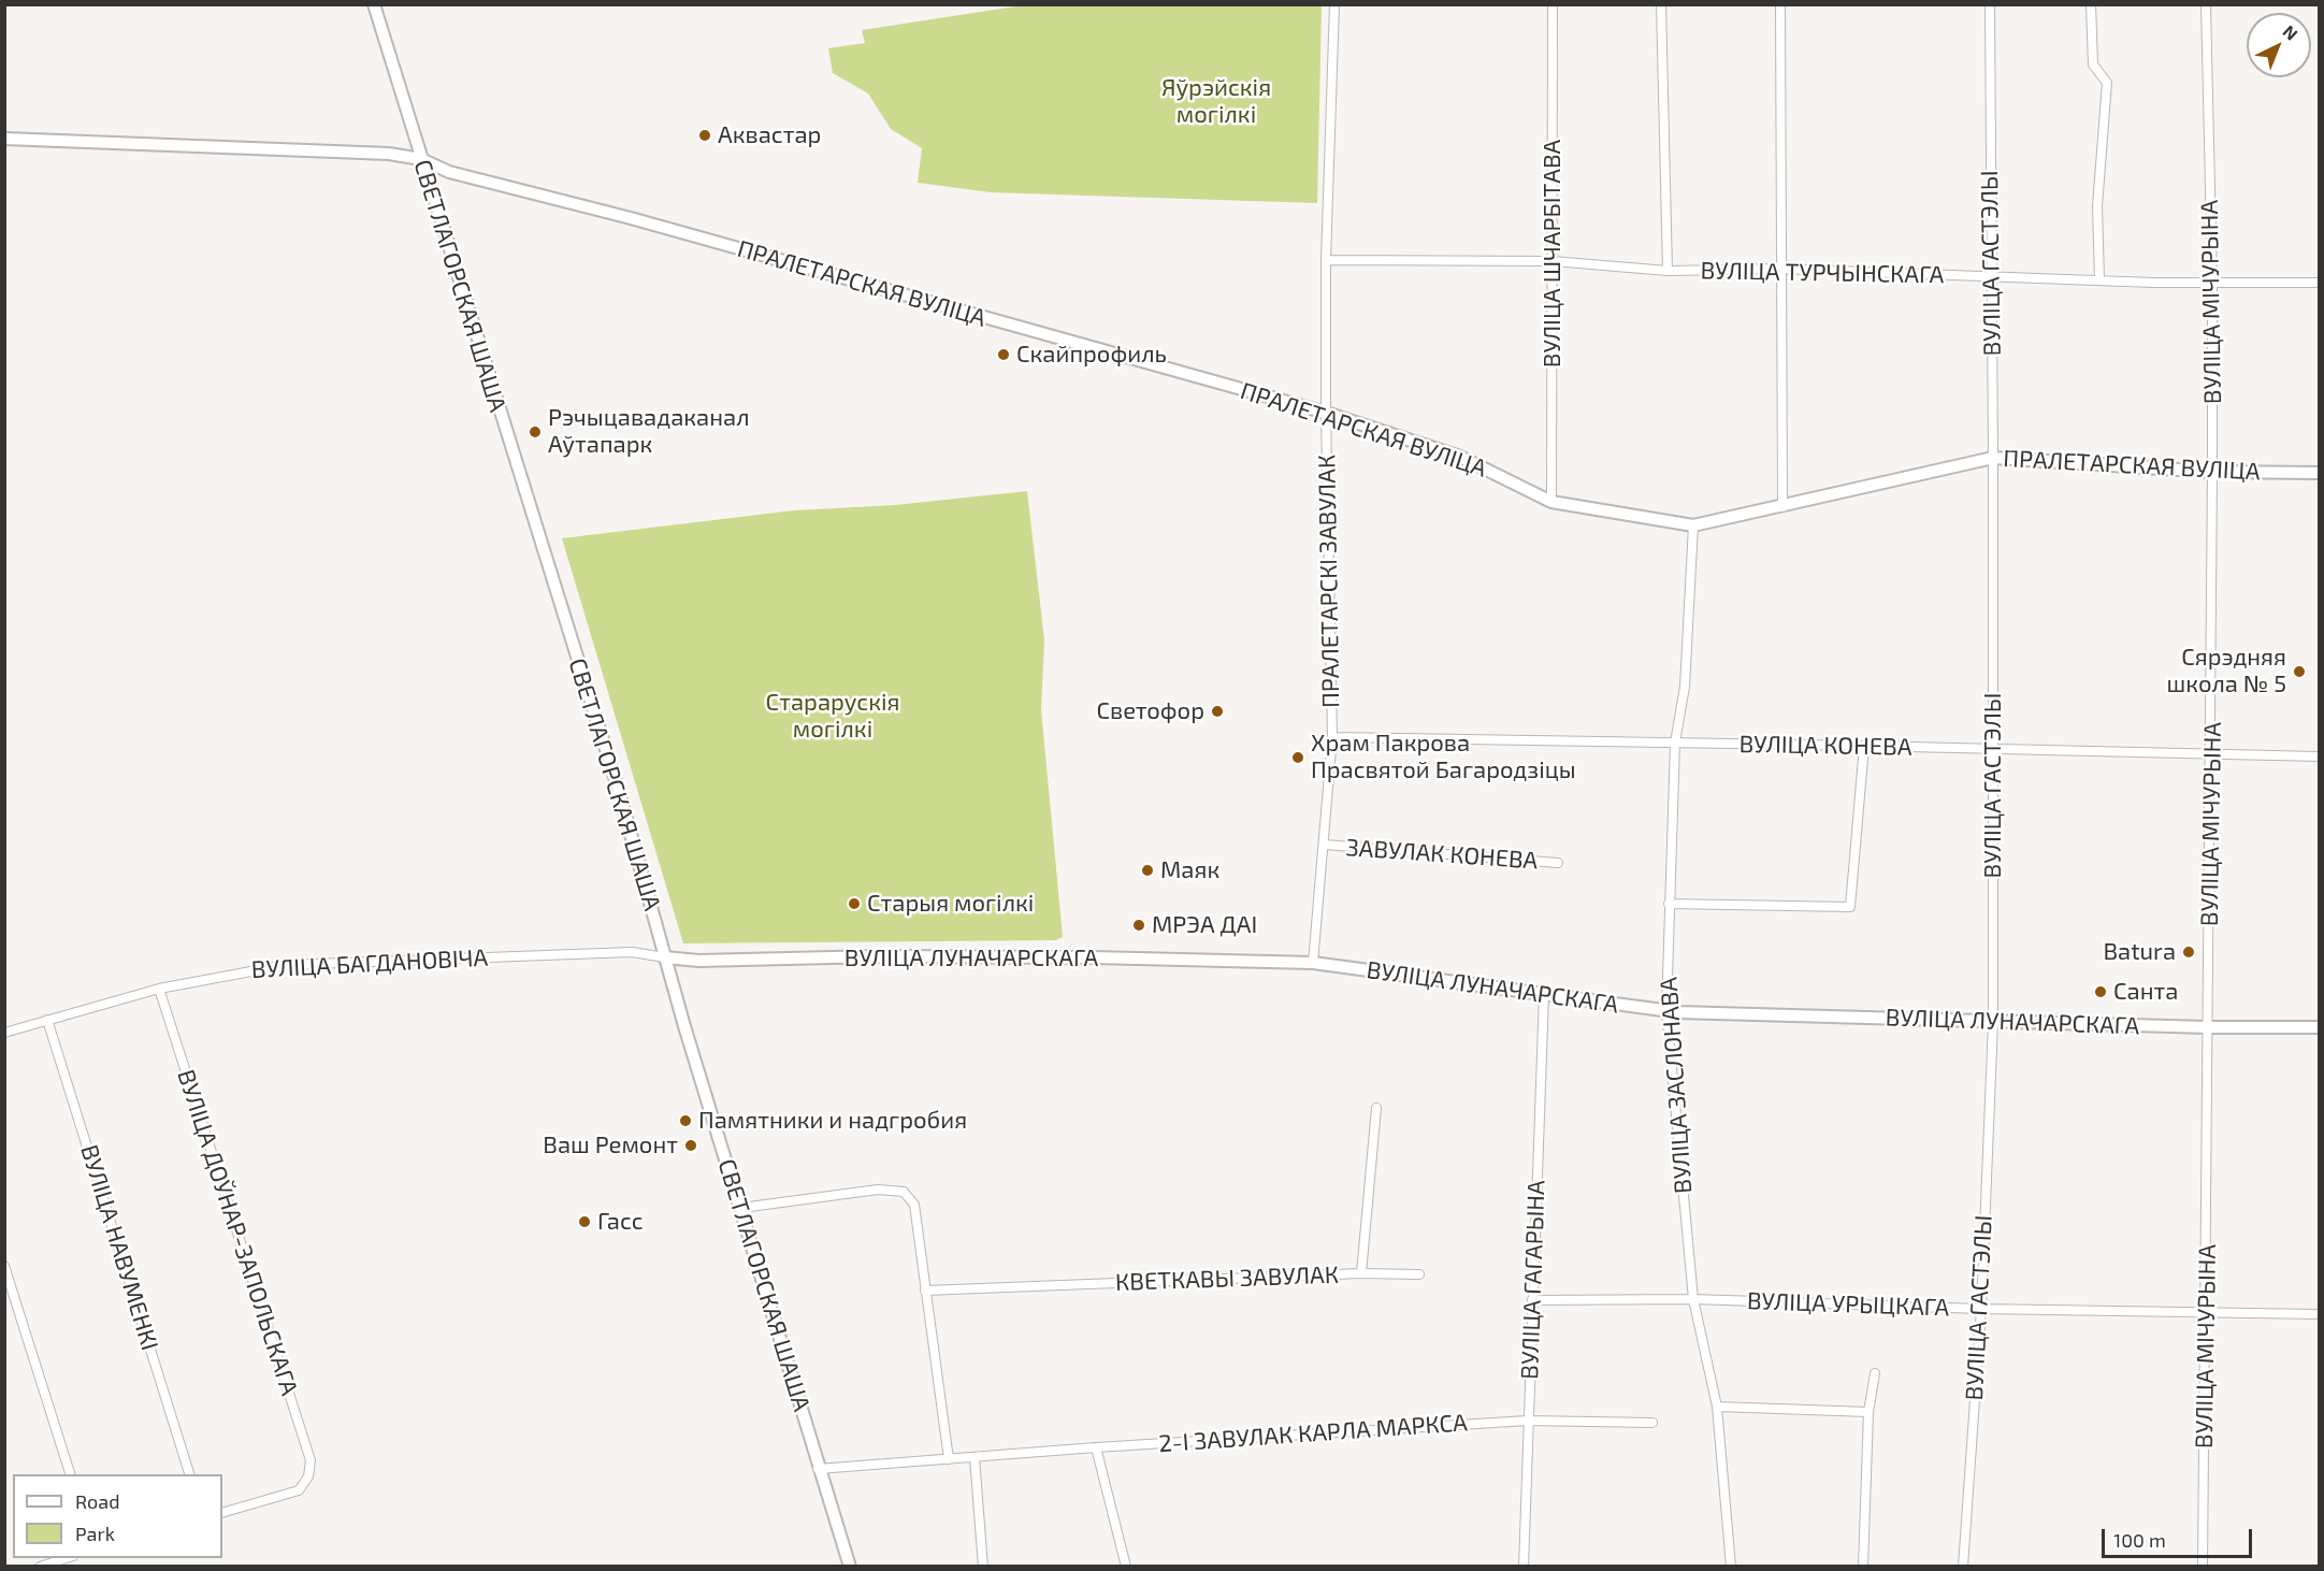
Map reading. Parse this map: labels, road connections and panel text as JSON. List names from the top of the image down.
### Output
{
  "streets": {
    "street": [
      "ВУЛІЦА ШЧАРБІТАВА",
      "ВУЛІЦА ГАСТЭЛЫ",
      "ВУЛІЦА ТУРЧЫНСКАГА",
      "ПРАЛЕТАРСКАЯ ВУЛІЦА",
      "СВЕТЛАГОРСКАЯ ШАША",
      "ВУЛІЦА МІЧУРЫНА",
      "ПРАЛЕТАРСКІ ЗАВУЛАК",
      "ВУЛІЦА КОНЕВА",
      "ЗАВУЛАК КОНЕВА",
      "ВУЛІЦА ЛУНАЧАРСКАГА",
      "ВУЛІЦА БАГДАНОВІЧА",
      "ВУЛІЦА ЗАСЛОНАВА",
      "ВУЛІЦА ДОЎНАР-ЗАПОЛЬСКАГА",
      "ВУЛІЦА НАВУМЕНКІ",
      "КВЕТКАВЫ ЗАВУЛАК",
      "ВУЛІЦА ГАГАРЫНА",
      "ВУЛІЦА УРЫЦКАГА",
      "2-І ЗАВУЛАК КАРЛА МАРКСА"
    ]
  },
  "crossings": [
    ["ВУЛІЦА ШЧАРБІТАВА", "ВУЛІЦА ТУРЧЫНСКАГА"],
    ["ВУЛІЦА ШЧАРБІТАВА", "ПРАЛЕТАРСКАЯ ВУЛІЦА"],
    ["ВУЛІЦА ГАСТЭЛЫ", "ВУЛІЦА ТУРЧЫНСКАГА"],
    ["ВУЛІЦА ГАСТЭЛЫ", "ПРАЛЕТАРСКАЯ ВУЛІЦА"],
    ["ВУЛІЦА ГАСТЭЛЫ", "ВУЛІЦА КОНЕВА"],
    ["ВУЛІЦА ГАСТЭЛЫ", "ВУЛІЦА ЛУНАЧАРСКАГА"],
    ["ВУЛІЦА ГАСТЭЛЫ", "ВУЛІЦА УРЫЦКАГА"],
    ["ВУЛІЦА ТУРЧЫНСКАГА", "ВУЛІЦА МІЧУРЫНА"],
    ["ВУЛІЦА ТУРЧЫНСКАГА", "ПРАЛЕТАРСКІ ЗАВУЛАК"],
    ["ПРАЛЕТАРСКАЯ ВУЛІЦА", "СВЕТЛАГОРСКАЯ ШАША"],
    ["ПРАЛЕТАРСКАЯ ВУЛІЦА", "ВУЛІЦА МІЧУРЫНА"],
    ["ПРАЛЕТАРСКАЯ ВУЛІЦА", "ПРАЛЕТАРСКІ ЗАВУЛАК"],
    ["ПРАЛЕТАРСКАЯ ВУЛІЦА", "ВУЛІЦА ЗАСЛОНАВА"],
    ["СВЕТЛАГОРСКАЯ ШАША", "ВУЛІЦА ЛУНАЧАРСКАГА"],
    ["СВЕТЛАГОРСКАЯ ШАША", "ВУЛІЦА БАГДАНОВІЧА"],
    ["СВЕТЛАГОРСКАЯ ШАША", "2-І ЗАВУЛАК КАРЛА МАРКСА"],
    ["ВУЛІЦА МІЧУРЫНА", "ВУЛІЦА КОНЕВА"],
    ["ВУЛІЦА МІЧУРЫНА", "ВУЛІЦА ЛУНАЧАРСКАГА"],
    ["ВУЛІЦА МІЧУРЫНА", "ВУЛІЦА УРЫЦКАГА"],
    ["ПРАЛЕТАРСКІ ЗАВУЛАК", "ВУЛІЦА КОНЕВА"],
    ["ПРАЛЕТАРСКІ ЗАВУЛАК", "ЗАВУЛАК КОНЕВА"],
    ["ПРАЛЕТАРСКІ ЗАВУЛАК", "ВУЛІЦА ЛУНАЧАРСКАГА"],
    ["ВУЛІЦА КОНЕВА", "ВУЛІЦА ЗАСЛОНАВА"],
    ["ВУЛІЦА ЛУНАЧАРСКАГА", "ВУЛІЦА БАГДАНОВІЧА"],
    ["ВУЛІЦА ЛУНАЧАРСКАГА", "ВУЛІЦА ЗАСЛОНАВА"],
    ["ВУЛІЦА ЛУНАЧАРСКАГА", "ВУЛІЦА ГАГАРЫНА"],
    ["ВУЛІЦА БАГДАНОВІЧА", "ВУЛІЦА ДОЎНАР-ЗАПОЛЬСКАГА"],
    ["ВУЛІЦА БАГДАНОВІЧА", "ВУЛІЦА НАВУМЕНКІ"],
    ["ВУЛІЦА ЗАСЛОНАВА", "ВУЛІЦА УРЫЦКАГА"],
    ["ВУЛІЦА ГАГАРЫНА", "ВУЛІЦА УРЫЦКАГА"],
    ["ВУЛІЦА ГАГАРЫНА", "2-І ЗАВУЛАК КАРЛА МАРКСА"]
  ],
  "parks": ["Яўрэйскія могілкі", "Старарускія могілкі"],
  "places": [
    "Аквастар",
    "Скайпрофиль",
    "Рэчыцавадаканал Аўтапарк",
    "Сярэдняя школа № 5",
    "Светофор",
    "Храм Пакрова Прасвятой Багародзіцы",
    "Маяк",
    "Старыя могілкі",
    "МРЭА ДАІ",
    "Batura",
    "Санта",
    "Памятники и надгробия",
    "Ваш Ремонт",
    "Гасс"
  ],
  "legend": ["Road", "Park"],
  "scale_bar": "100 m",
  "north": "top right"
}
